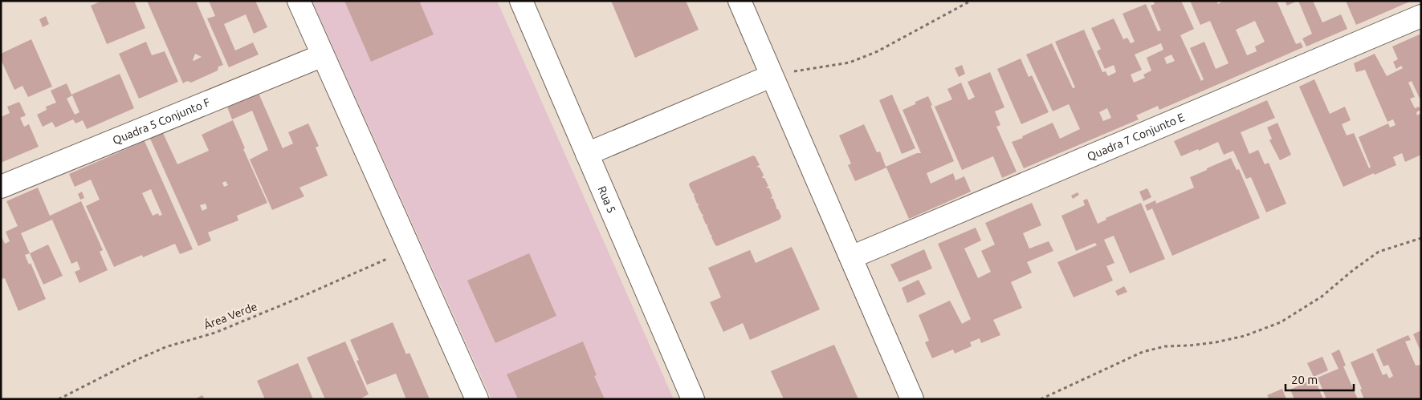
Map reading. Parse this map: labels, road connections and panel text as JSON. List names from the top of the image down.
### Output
{
  "streets": {
    "street": ["Quadra 5 Conjunto F", "Quadra 7 Conjunto E", "Rua 5"],
    "path": ["Área Verde"]
  },
  "scale_bar": "20 m"
}
